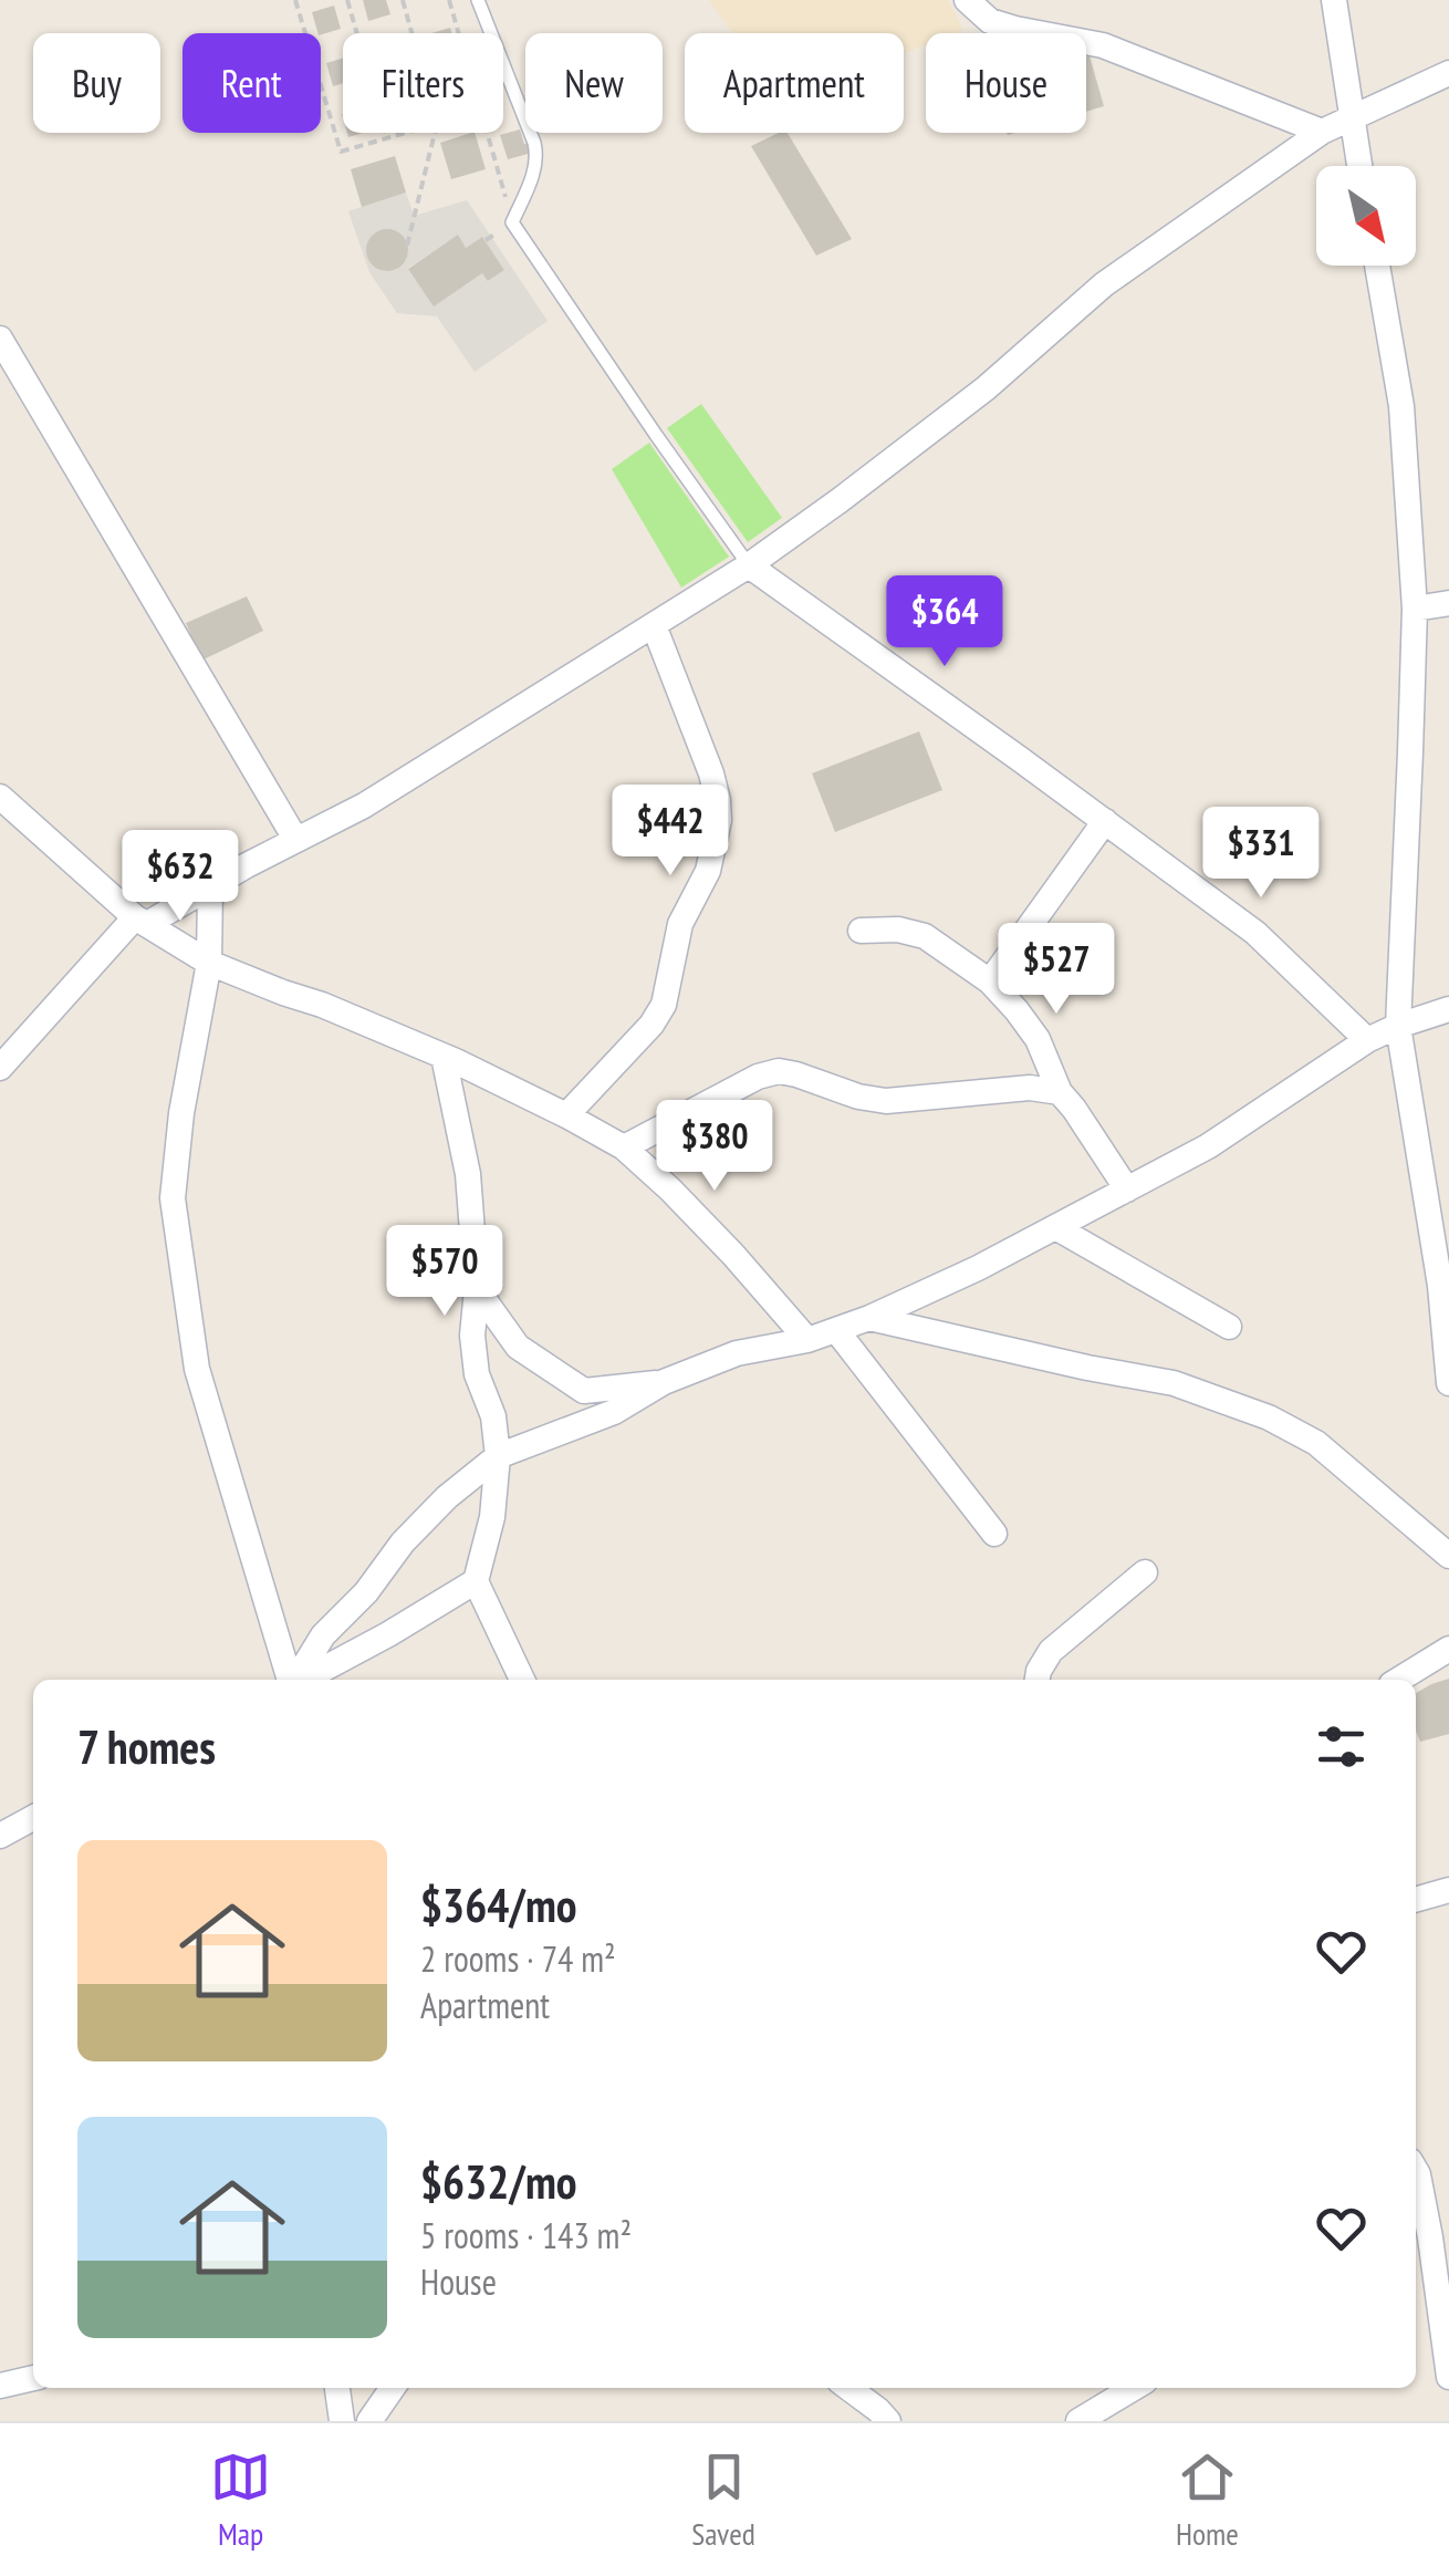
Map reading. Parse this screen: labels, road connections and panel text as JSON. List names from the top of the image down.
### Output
{
  "north": "bottom right",
  "page": {
    "chip": [
      "Buy",
      "Rent",
      "Filters",
      "New",
      "Apartment",
      "House"
    ],
    "price": [
      "$364",
      "$442",
      "$331",
      "$632",
      "$527",
      "$380",
      "$570"
    ],
    "heading": "7 homes",
    "list": [
      {
        "name": "$364/mo",
        "note": "2 rooms · 74 m² · Apartment"
      },
      {
        "name": "$632/mo",
        "note": "5 rooms · 143 m² · House"
      }
    ],
    "tabs": ["Map", "Saved", "Home"]
  }
}
